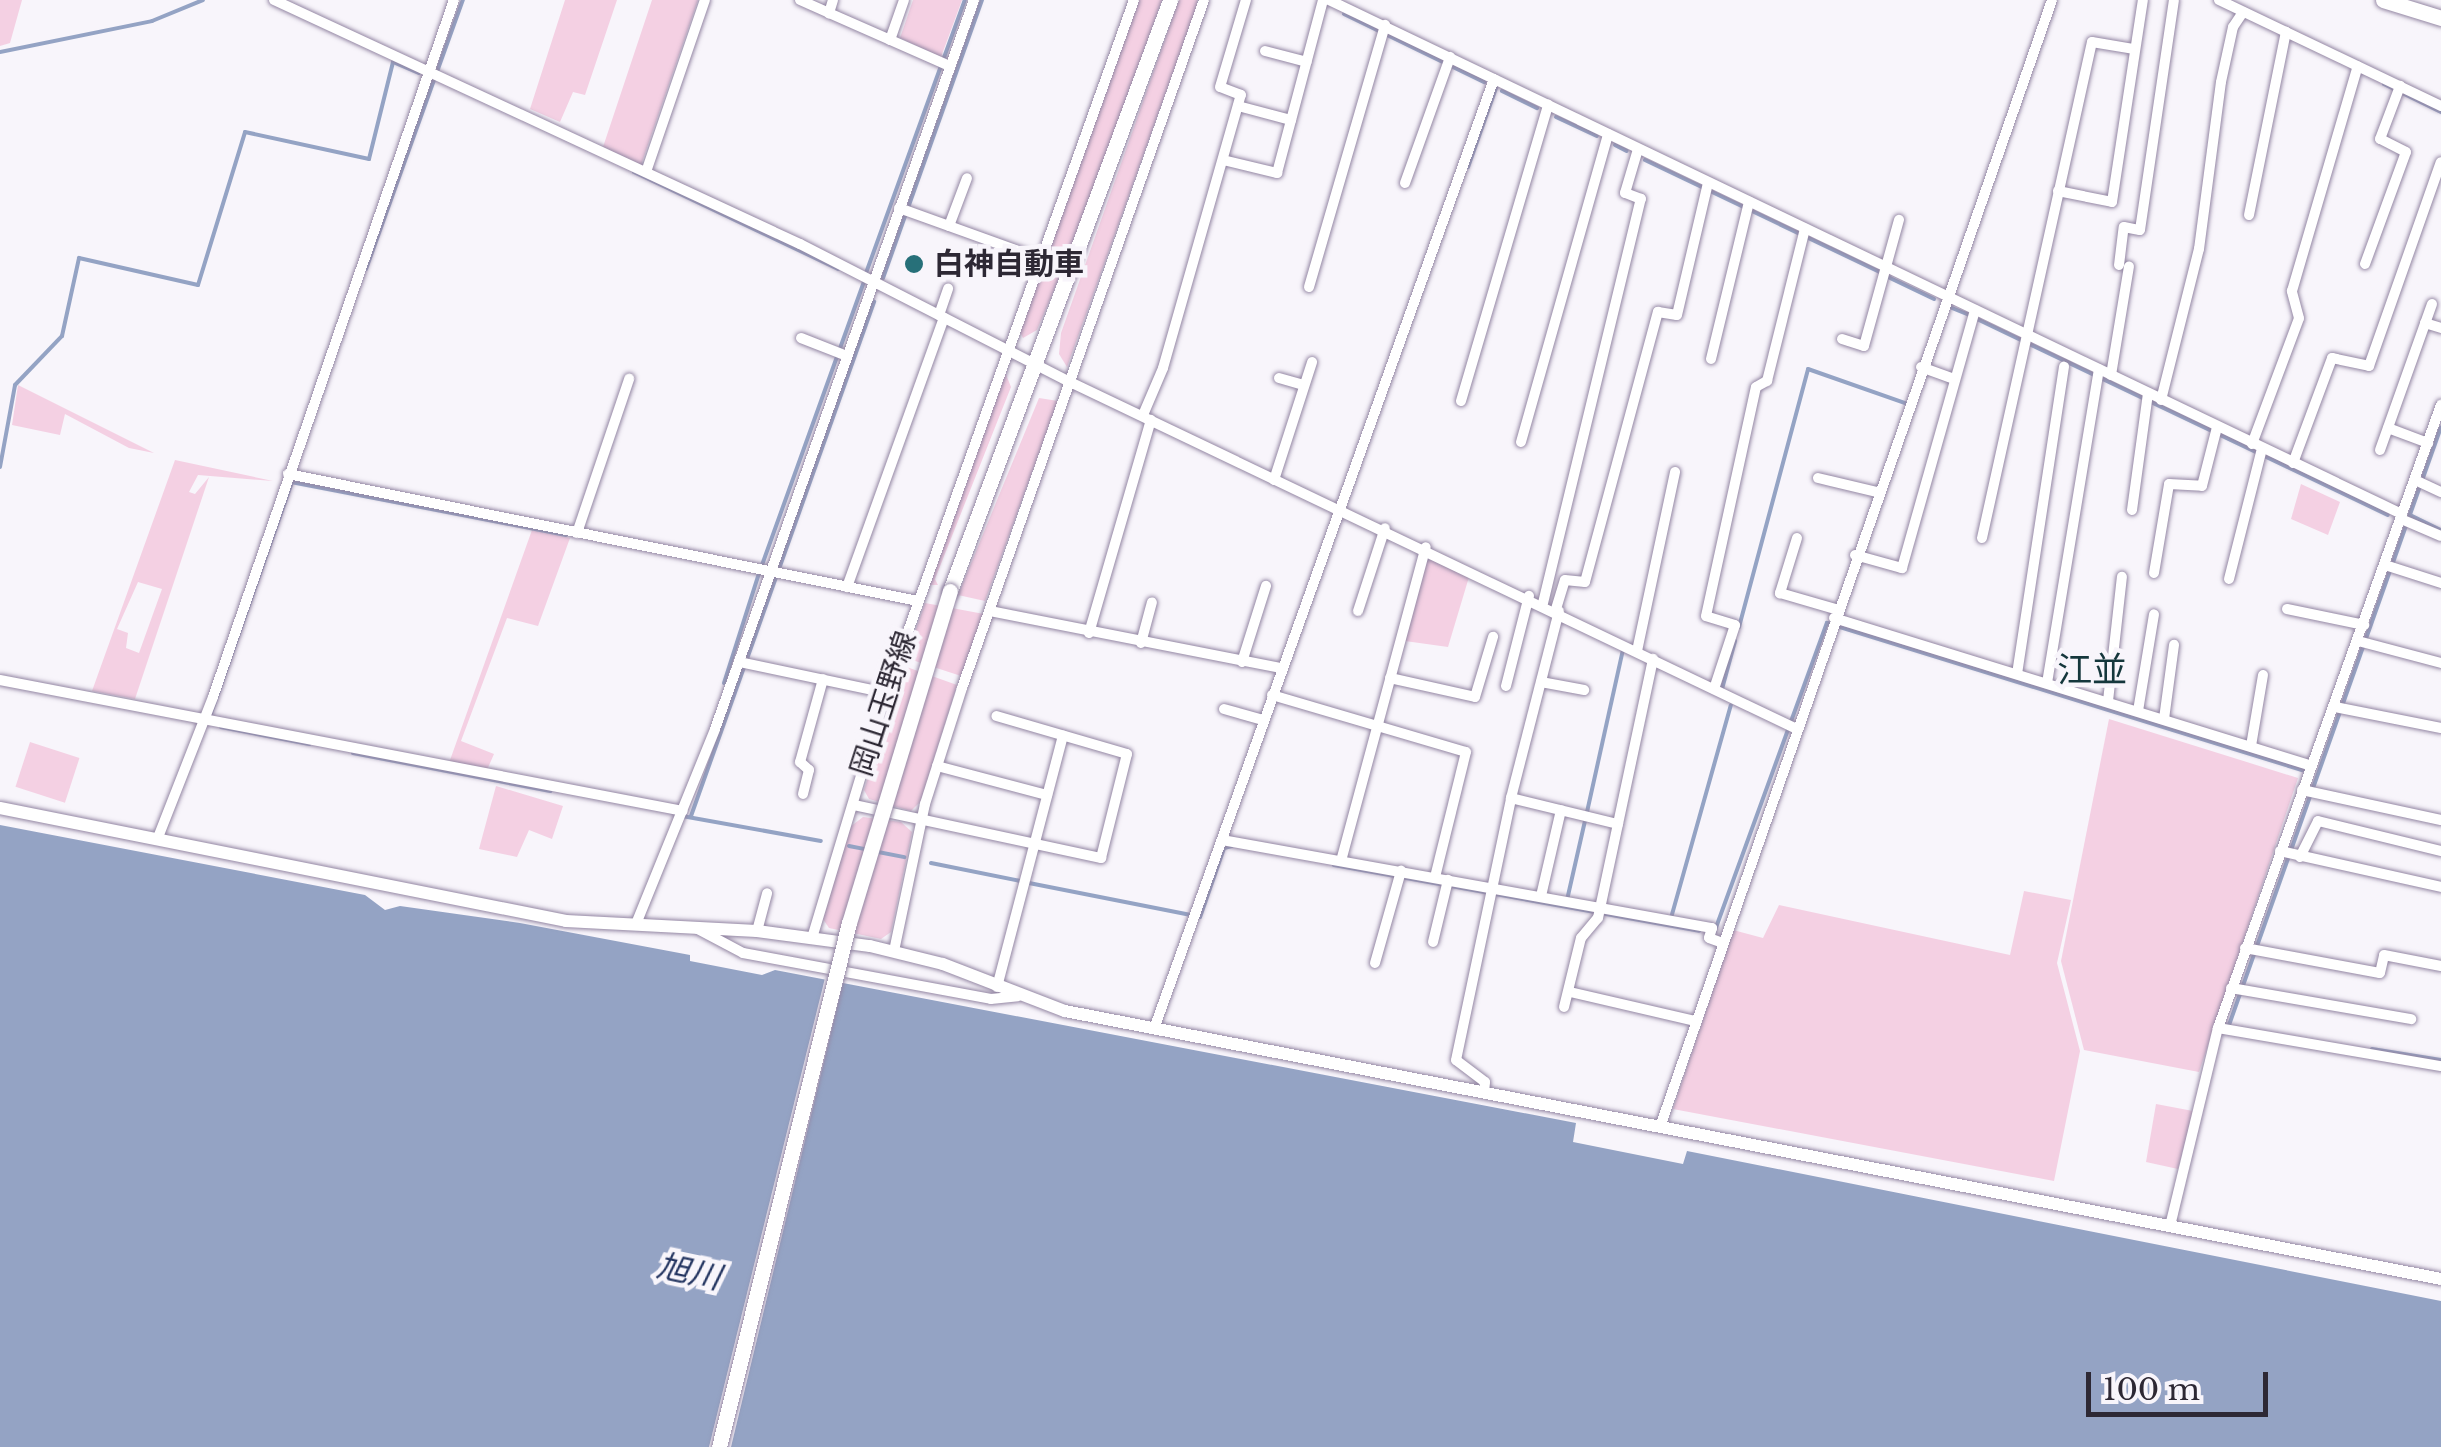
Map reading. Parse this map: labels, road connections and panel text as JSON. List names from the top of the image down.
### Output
{
  "streets": {
    "main road": ["岡山玉野線"]
  },
  "districts": ["江並"],
  "water": ["旭川"],
  "places": ["白神自動車"],
  "scale_bar": "100 m"
}
